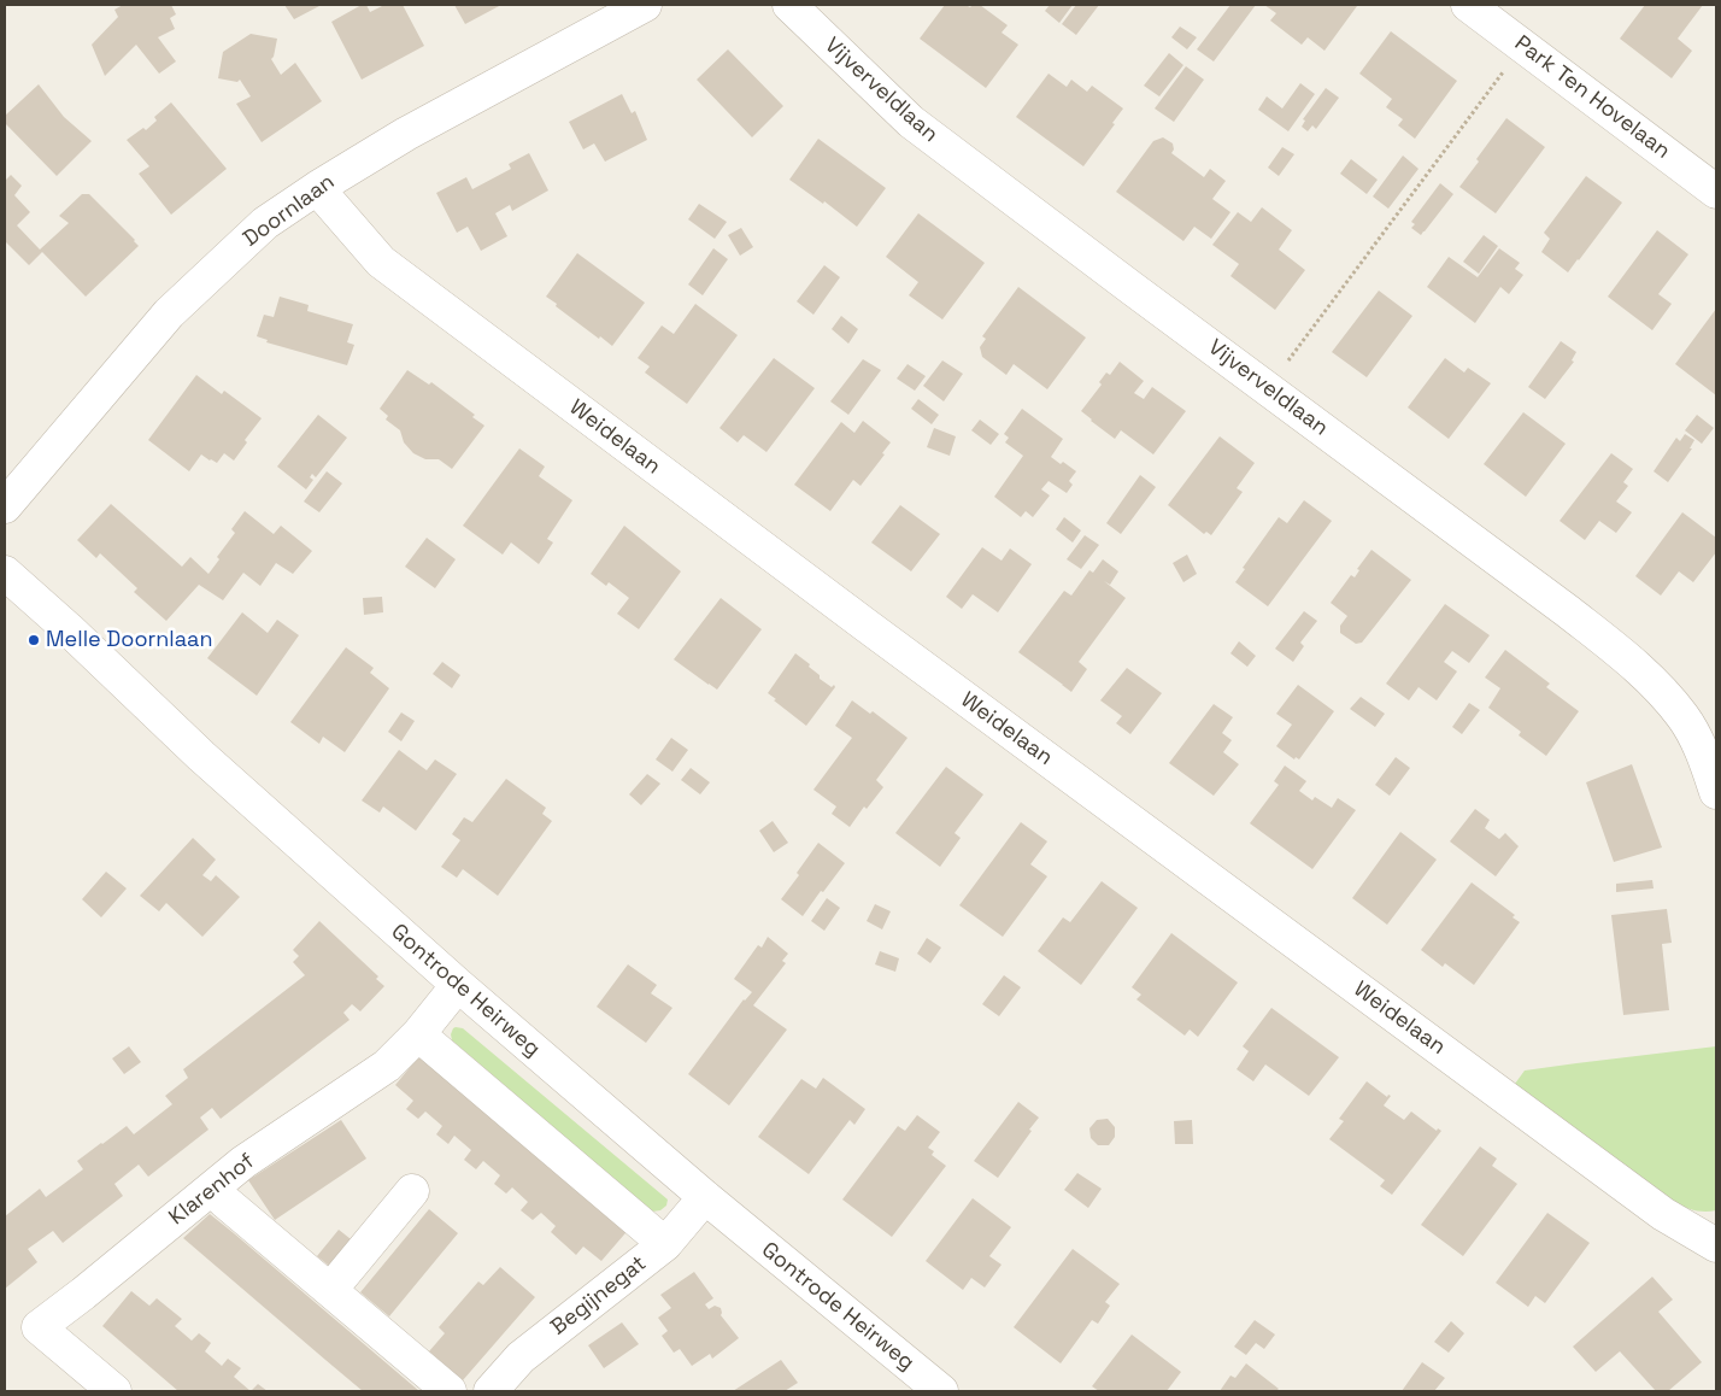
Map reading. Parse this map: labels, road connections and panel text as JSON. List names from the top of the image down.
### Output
{
  "streets": {
    "street": [
      "Vijverveldlaan",
      "Park Ten Hovelaan",
      "Doornlaan",
      "Weidelaan",
      "Gontrode Heirweg",
      "Klarenhof",
      "Begijnegat"
    ]
  },
  "crossings": [
    ["Doornlaan", "Weidelaan"],
    ["Gontrode Heirweg", "Klarenhof"],
    ["Gontrode Heirweg", "Begijnegat"]
  ],
  "places": ["Melle Doornlaan"]
}
